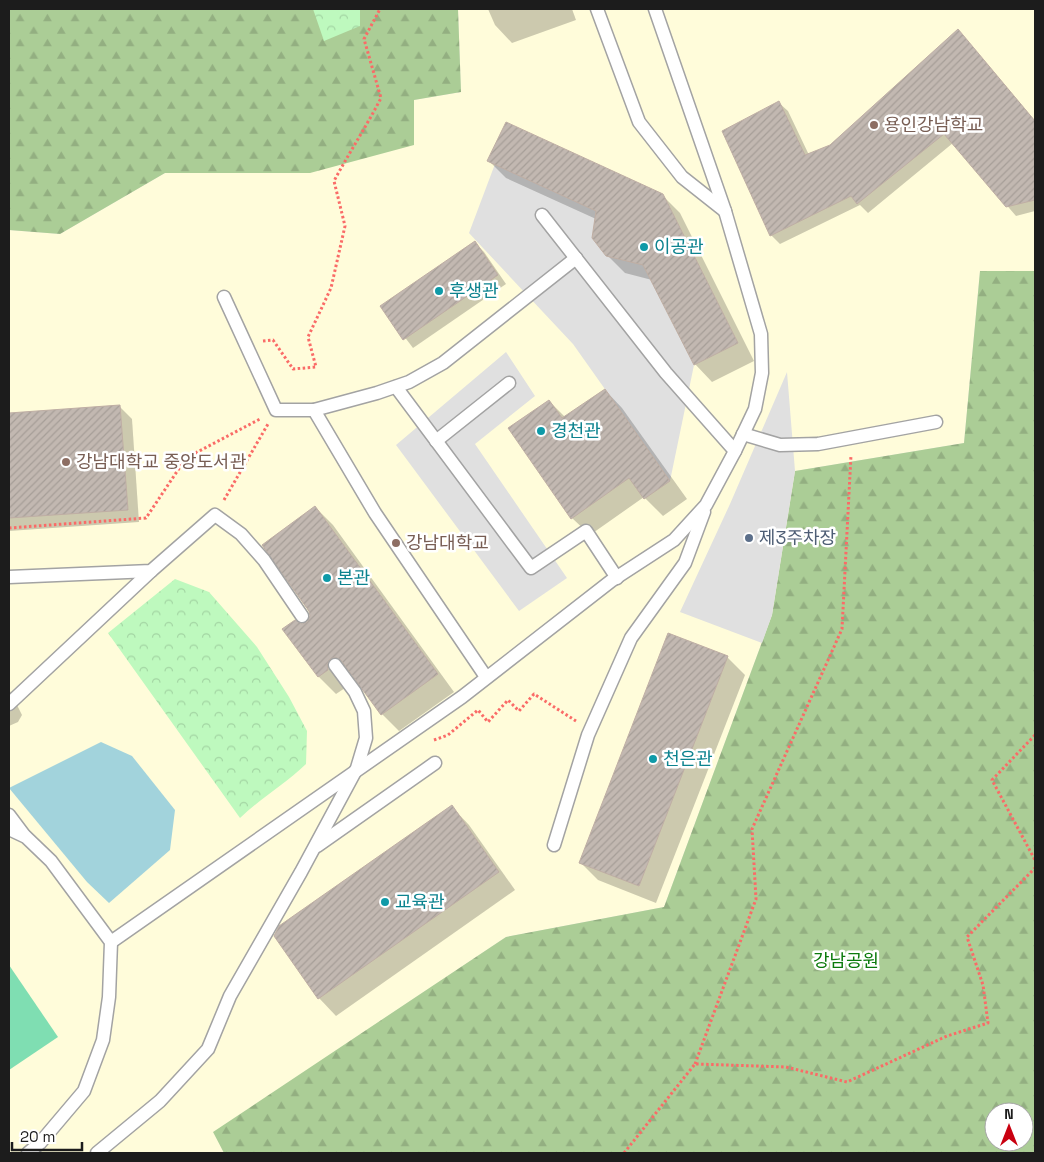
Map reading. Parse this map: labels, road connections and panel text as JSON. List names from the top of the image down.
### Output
{
  "parks": ["강남공원"],
  "places": [
    "용인강남학교",
    "이공관",
    "후생관",
    "경천관",
    "강남대학교 중앙도서관",
    "제3주차장",
    "강남대학교",
    "본관",
    "천은관",
    "교육관"
  ],
  "scale_bar": "20 m",
  "north": "top"
}
